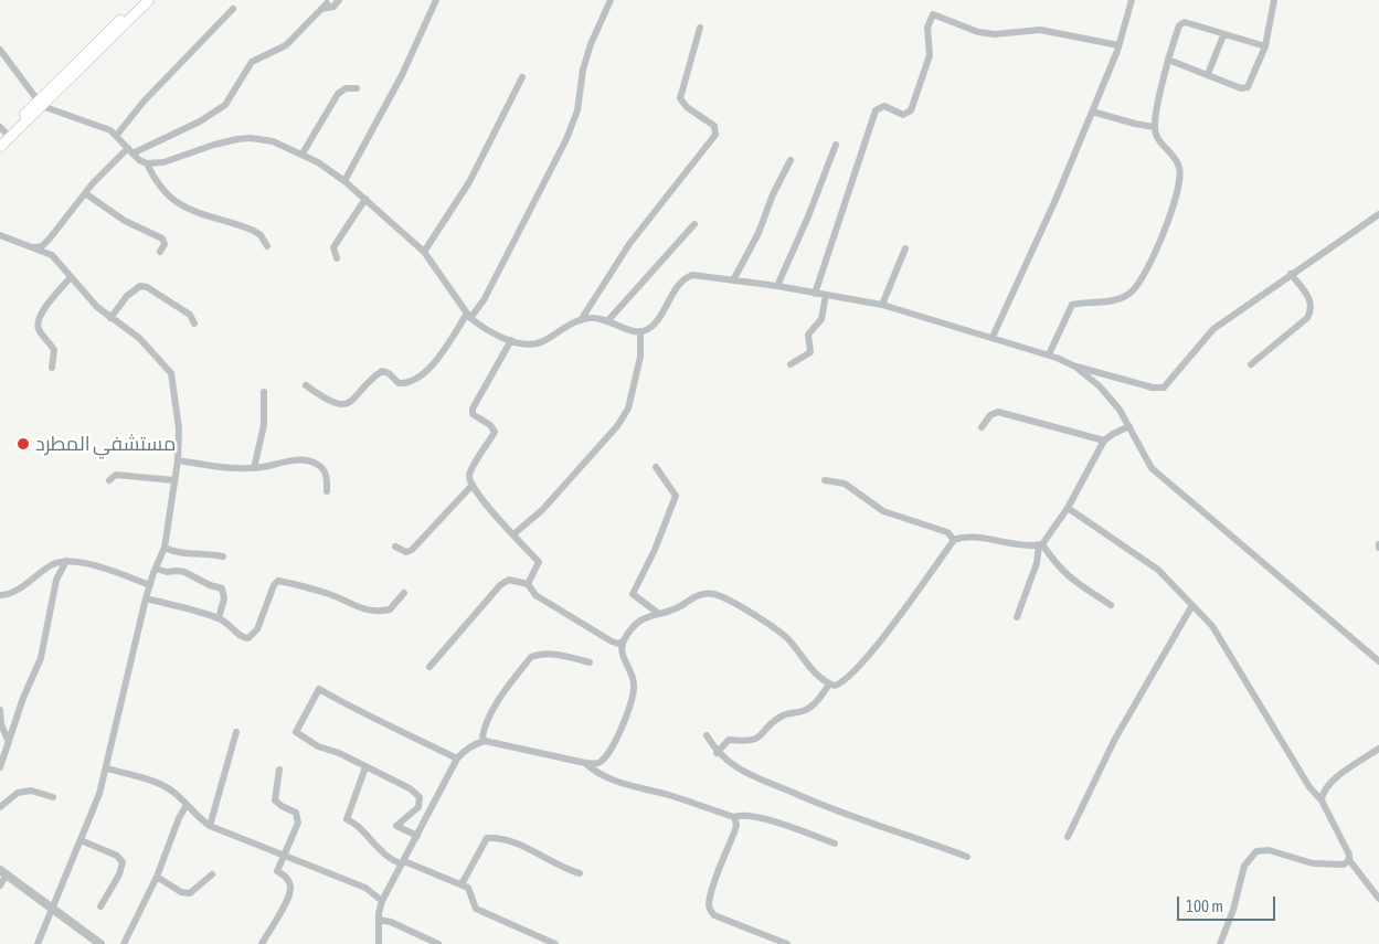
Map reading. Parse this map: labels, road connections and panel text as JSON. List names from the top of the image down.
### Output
{
  "places": ["مستشفي المطرد"],
  "scale_bar": "100 m"
}
